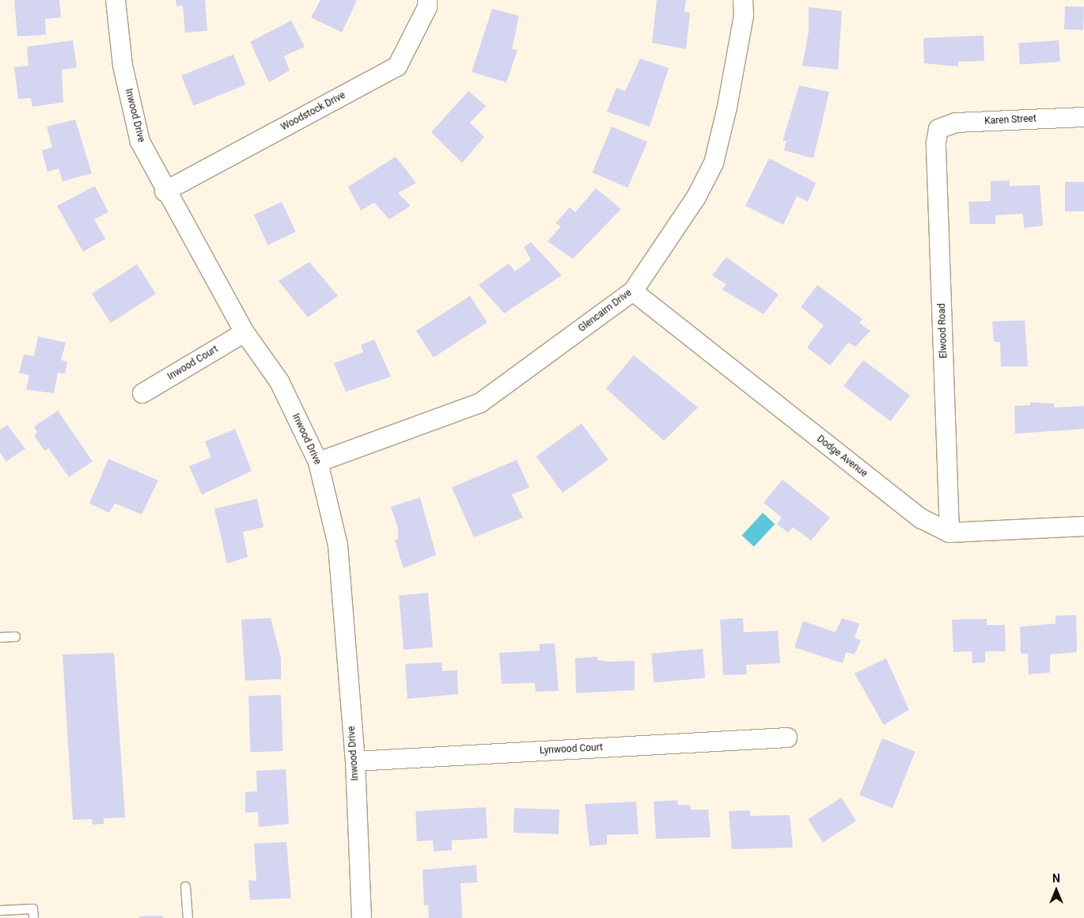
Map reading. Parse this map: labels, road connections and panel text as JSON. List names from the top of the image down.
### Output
{
  "streets": {
    "street": [
      "Woodstock Drive",
      "Inwood Drive",
      "Karen Street",
      "Glencairn Drive",
      "Elwood Road",
      "Inwood Court",
      "Dodge Avenue",
      "Lynwood Court"
    ]
  },
  "crossings": [
    ["Woodstock Drive", "Inwood Drive"],
    ["Inwood Drive", "Glencairn Drive"],
    ["Inwood Drive", "Inwood Court"],
    ["Inwood Drive", "Lynwood Court"],
    ["Karen Street", "Elwood Road"],
    ["Glencairn Drive", "Dodge Avenue"],
    ["Elwood Road", "Dodge Avenue"]
  ],
  "north": "top"
}
